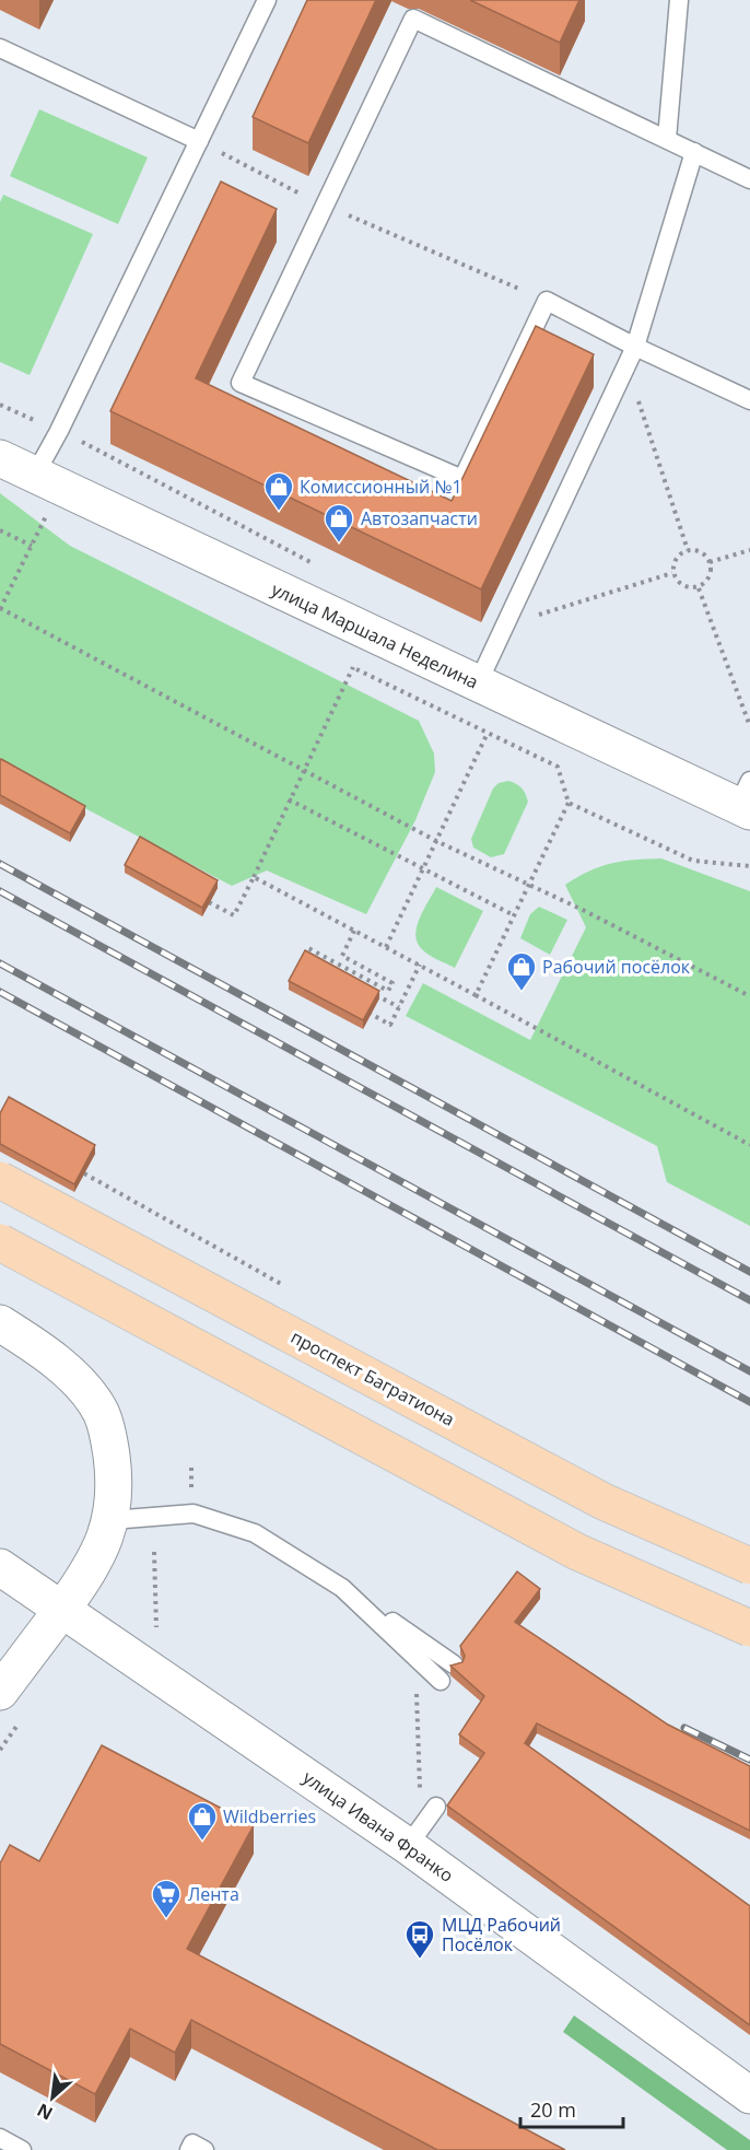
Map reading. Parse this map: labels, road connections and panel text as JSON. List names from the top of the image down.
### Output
{
  "streets": {
    "main road": ["проспект Багратиона"],
    "street": ["улица Маршала Неделина", "улица Ивана Франко"]
  },
  "places": {
    "shop": [
      "Комиссионный №1",
      "Автозапчасти",
      "Рабочий посёлок",
      "Wildberries"
    ],
    "supermarket": ["Лента"],
    "bus stop": ["МЦД Рабочий Посёлок"]
  },
  "scale_bar": "20 m",
  "north": "bottom left"
}
